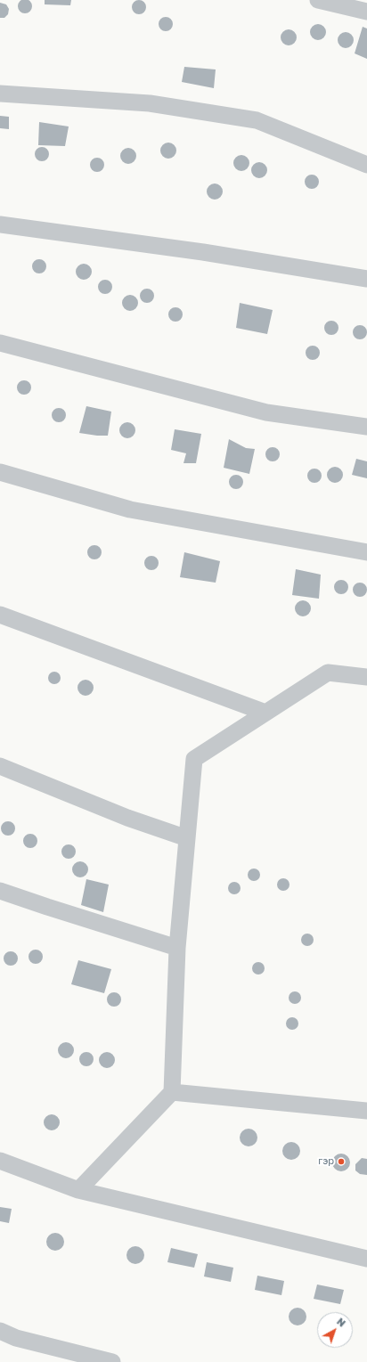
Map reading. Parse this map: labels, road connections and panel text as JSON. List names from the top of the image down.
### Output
{
  "places": ["гэр"],
  "north": "top right"
}
